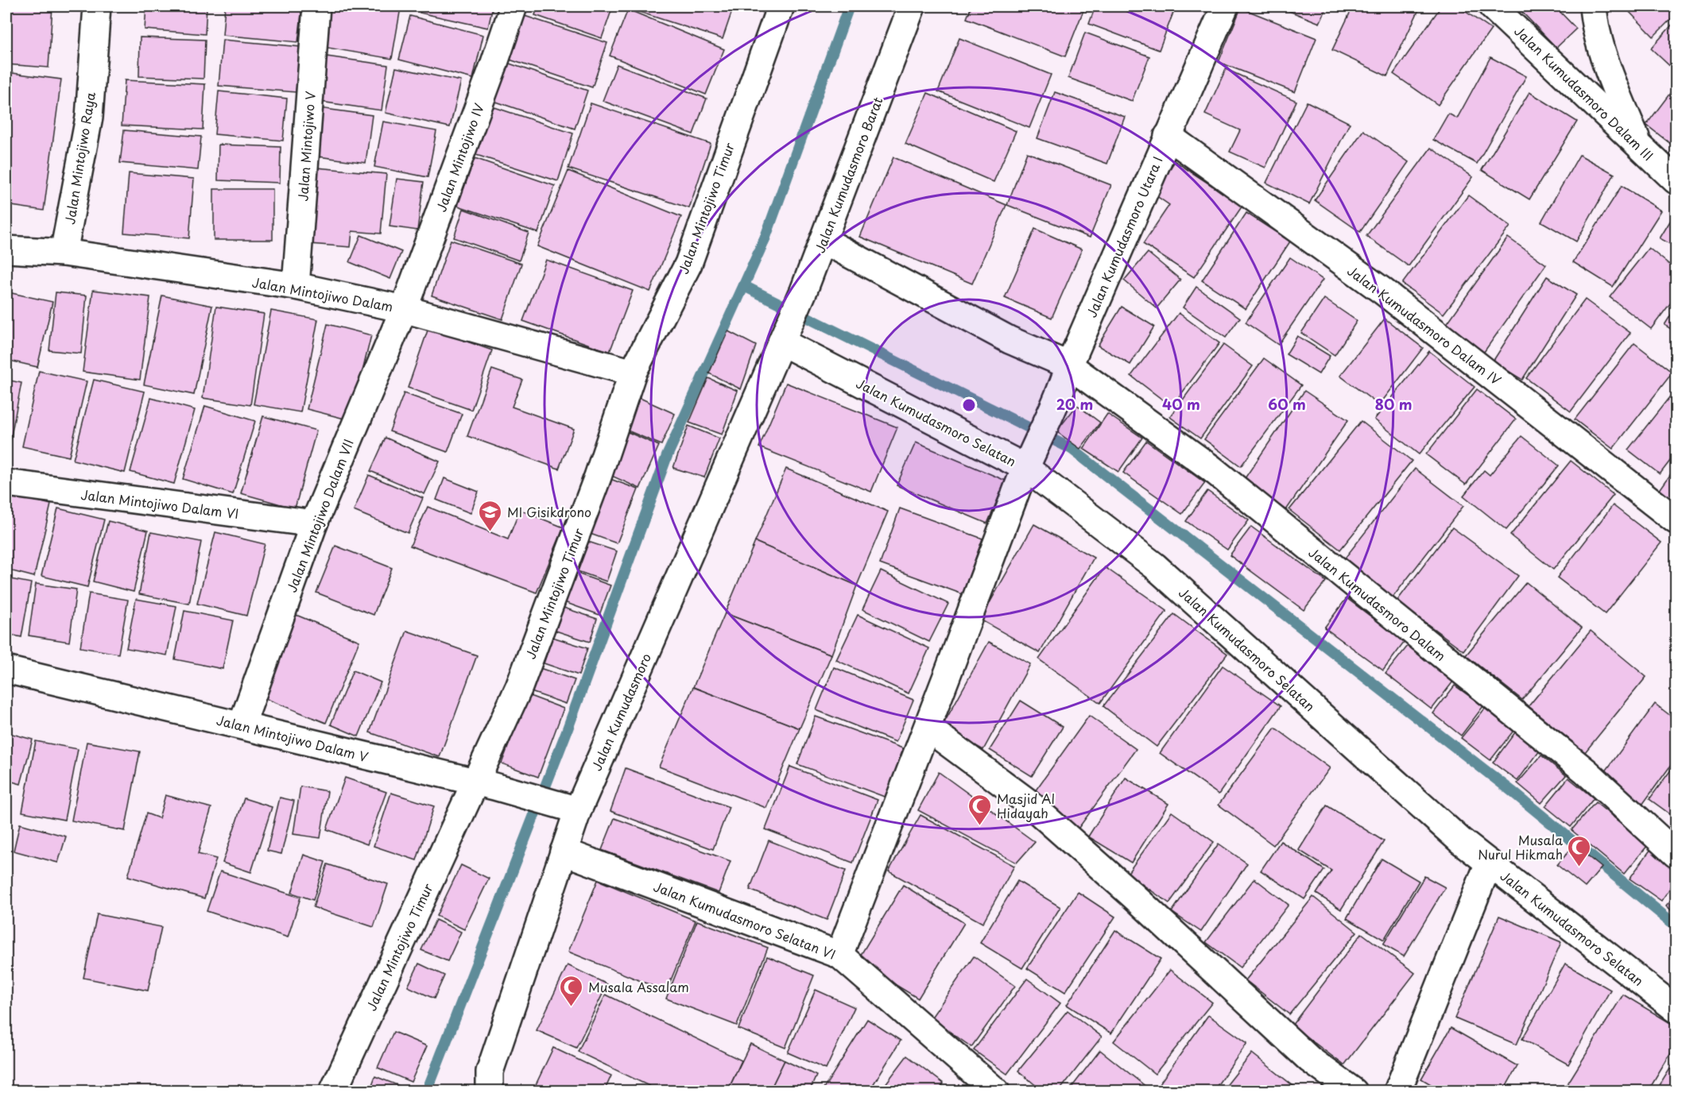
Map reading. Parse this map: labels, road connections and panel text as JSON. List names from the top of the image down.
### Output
{
  "streets": {
    "street": [
      "Jalan Kumudasmoro Dalam III",
      "Jalan Mintojiwo V",
      "Jalan Mintojiwo IV",
      "Jalan Mintojiwo Raya",
      "Jalan Kumudasmoro Barat",
      "Jalan Mintojiwo Timur",
      "Jalan Kumudasmoro Utara I",
      "Jalan Mintojiwo Dalam",
      "Jalan Kumudasmoro Dalam IV",
      "Jalan Kumudasmoro Selatan",
      "Jalan Mintojiwo Dalam VI",
      "Jalan Mintojiwo Dalam VII",
      "Jalan Kumudasmoro Dalam",
      "Jalan Kumudasmoro",
      "Jalan Mintojiwo Dalam V",
      "Jalan Kumudasmoro Selatan VI"
    ]
  },
  "crossings": [
    ["Jalan Mintojiwo V", "Jalan Mintojiwo Dalam"],
    ["Jalan Mintojiwo IV", "Jalan Mintojiwo Dalam"],
    ["Jalan Mintojiwo IV", "Jalan Mintojiwo Dalam VII"],
    ["Jalan Mintojiwo Raya", "Jalan Mintojiwo Dalam"],
    ["Jalan Kumudasmoro Barat", "Jalan Kumudasmoro Selatan"],
    ["Jalan Kumudasmoro Barat", "Jalan Kumudasmoro Dalam"],
    ["Jalan Kumudasmoro Barat", "Jalan Kumudasmoro"],
    ["Jalan Mintojiwo Timur", "Jalan Mintojiwo Dalam"],
    ["Jalan Mintojiwo Timur", "Jalan Mintojiwo Dalam V"],
    ["Jalan Kumudasmoro Utara I", "Jalan Kumudasmoro Dalam IV"],
    ["Jalan Kumudasmoro Utara I", "Jalan Kumudasmoro Selatan"],
    ["Jalan Kumudasmoro Utara I", "Jalan Kumudasmoro Dalam"],
    ["Jalan Kumudasmoro Utara I", "Jalan Kumudasmoro Selatan VI"],
    ["Jalan Mintojiwo Dalam", "Jalan Mintojiwo Dalam VII"],
    ["Jalan Kumudasmoro Selatan", "Jalan Kumudasmoro"],
    ["Jalan Mintojiwo Dalam VI", "Jalan Mintojiwo Dalam VII"],
    ["Jalan Mintojiwo Dalam VII", "Jalan Mintojiwo Dalam V"],
    ["Jalan Kumudasmoro", "Jalan Mintojiwo Dalam V"],
    ["Jalan Kumudasmoro", "Jalan Kumudasmoro Selatan VI"]
  ],
  "places": {
    "school or university": ["MI Gisikdrono"],
    "mosque": ["Masjid Al Hidayah", "Musala Nurul Hikmah", "Musala Assalam"]
  },
  "rings": [
    "20 m",
    "40 m",
    "60 m",
    "80 m"
  ]
}
